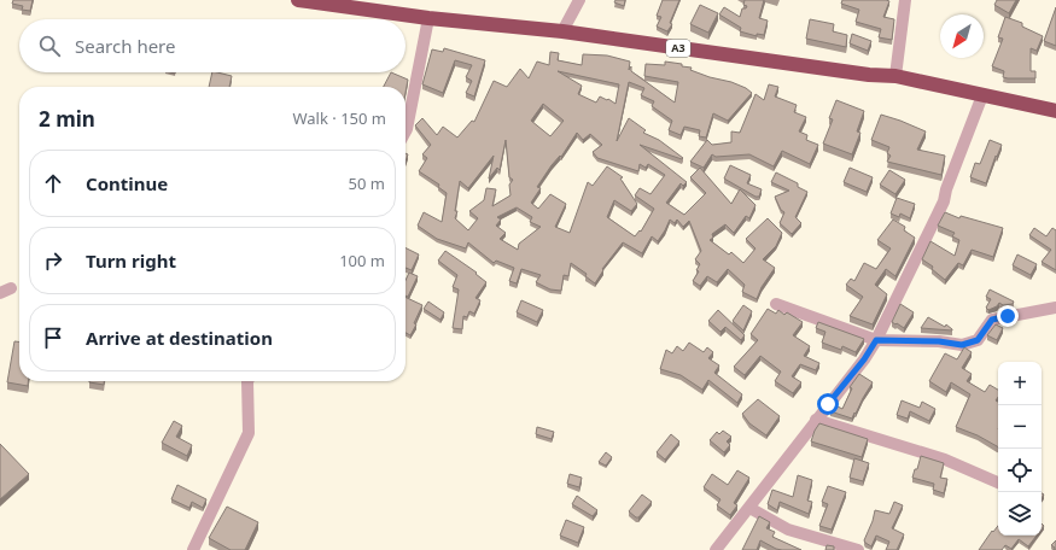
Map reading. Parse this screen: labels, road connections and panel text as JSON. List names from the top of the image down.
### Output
{
  "streets": {
    "highway": ["A3"]
  },
  "north": "bottom left",
  "page": {
    "search": "Search here",
    "heading": ["2 min", "Walk · 150 m"],
    "list": [
      ["Continue", "50 m"],
      ["Turn right", "100 m"],
      "Arrive at destination"
    ],
    "map_buttons": ["+", "−"]
  }
}
